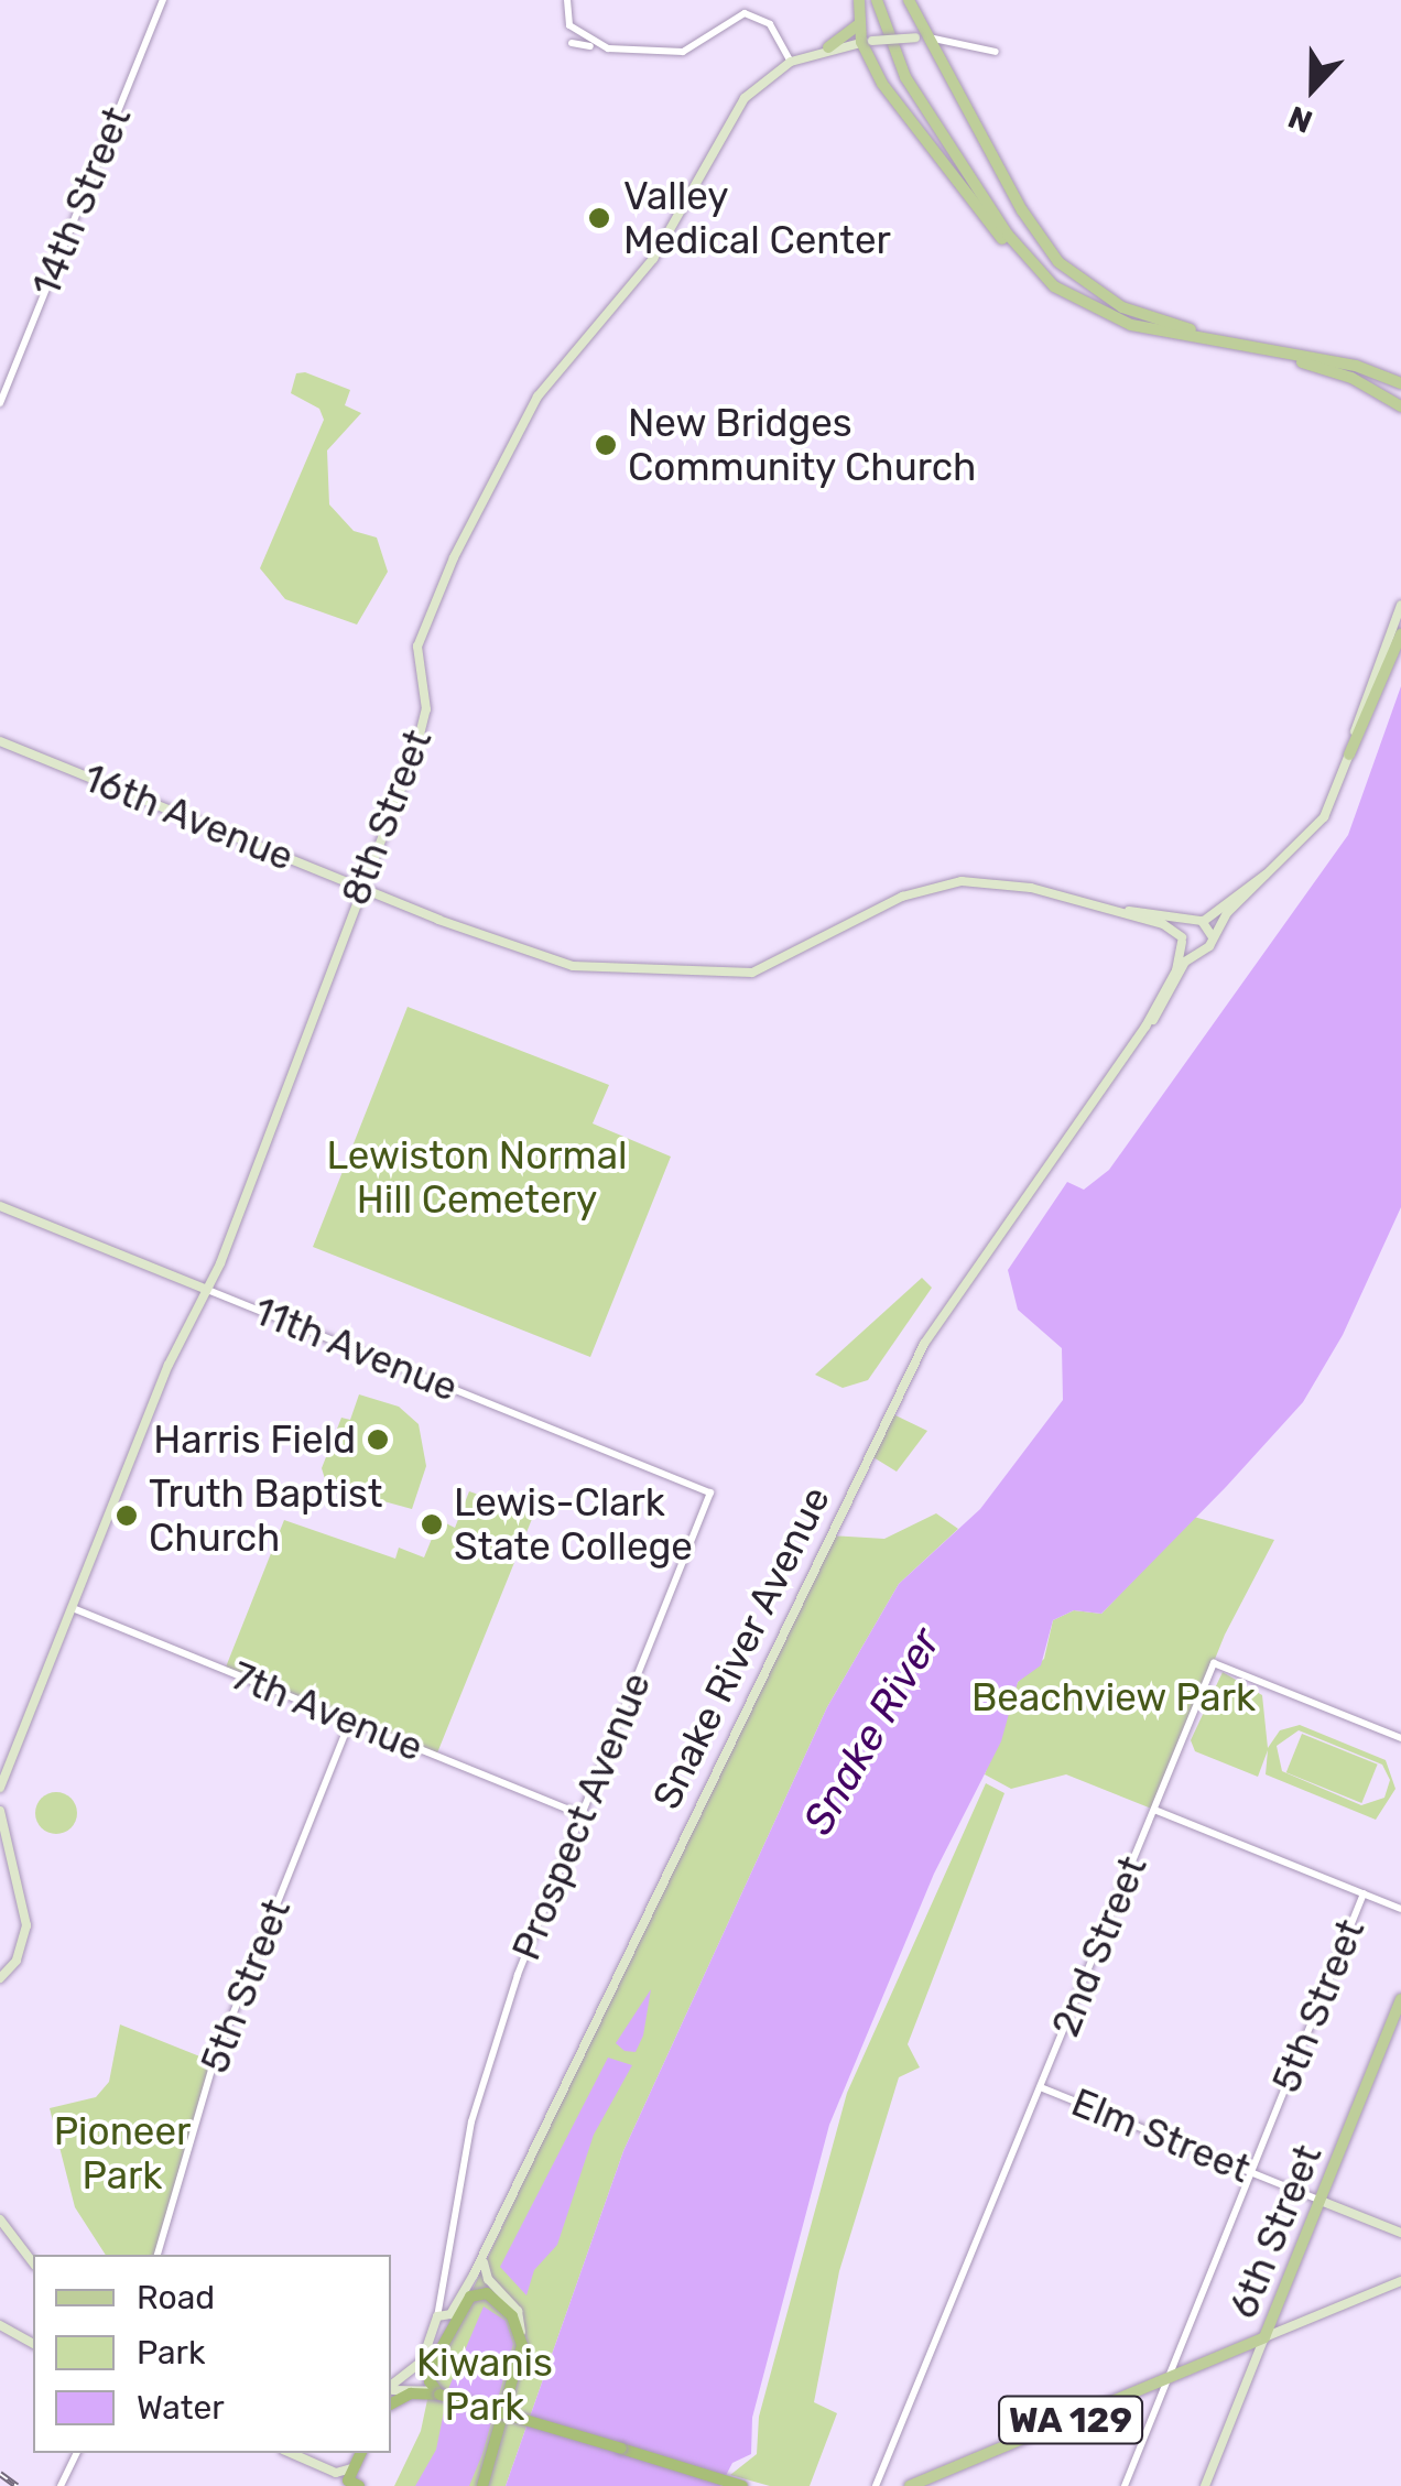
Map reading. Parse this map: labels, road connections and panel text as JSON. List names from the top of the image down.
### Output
{
  "streets": {
    "main road": [
      "16th Avenue",
      "8th Street",
      "11th Avenue",
      "Snake River Avenue",
      "Elm Street",
      "6th Street",
      "WA 129"
    ],
    "street": [
      "14th Street",
      "7th Avenue",
      "Prospect Avenue",
      "2nd Street",
      "5th Street"
    ]
  },
  "crossings": [
    ["16th Avenue", "8th Street"],
    ["8th Street", "11th Avenue"],
    ["8th Street", "7th Avenue"],
    ["11th Avenue", "Prospect Avenue"],
    ["Snake River Avenue", "Prospect Avenue"],
    ["7th Avenue", "Prospect Avenue"],
    ["7th Avenue", "5th Street"],
    ["2nd Street", "Elm Street"],
    ["5th Street", "Elm Street"],
    ["5th Street", "WA 129"],
    ["Elm Street", "6th Street"],
    ["6th Street", "WA 129"]
  ],
  "water": ["Snake River"],
  "parks": [
    "Lewiston Normal Hill Cemetery",
    "Beachview Park",
    "Pioneer Park",
    "Kiwanis Park"
  ],
  "places": [
    "Valley Medical Center",
    "New Bridges Community Church",
    "Harris Field",
    "Truth Baptist Church",
    "Lewis-Clark State College"
  ],
  "legend": ["Road", "Park", "Water"],
  "north": "bottom"
}
